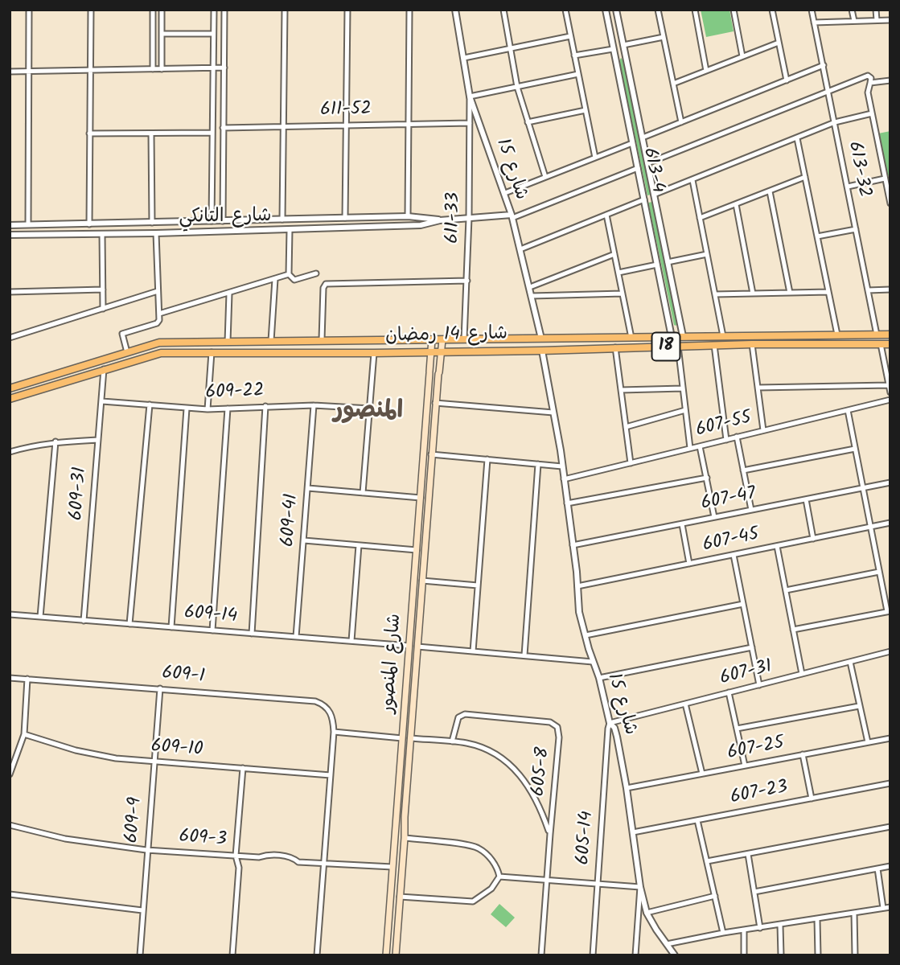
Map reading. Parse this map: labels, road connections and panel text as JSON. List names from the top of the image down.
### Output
{
  "streets": {
    "main road": ["شارع 14 رمضان", "18", "شارع المنصور"],
    "street": [
      "611-52",
      "شارع 15",
      "613-32",
      "613-4",
      "شارع التانكي",
      "611-33",
      "609-22",
      "607-55",
      "609-31",
      "607-47",
      "609-41",
      "607-45",
      "609-14",
      "607-31",
      "609-1",
      "609-10",
      "607-25",
      "605-8",
      "607-23",
      "609-9",
      "605-14",
      "609-3"
    ]
  },
  "crossings": [
    ["611-52", "611-33"],
    ["شارع 15", "شارع التانكي"],
    ["شارع 15", "611-33"],
    ["شارع 15", "شارع 14 رمضان"],
    ["شارع 15", "607-55"],
    ["شارع 15", "607-47"],
    ["شارع 15", "607-45"],
    ["شارع 15", "607-31"],
    ["شارع 15", "607-25"],
    ["شارع 15", "607-23"],
    ["شارع 15", "605-14"],
    ["613-32", "شارع 14 رمضان"],
    ["613-4", "شارع 14 رمضان"],
    ["شارع التانكي", "611-33"],
    ["611-33", "شارع 14 رمضان"],
    ["شارع 14 رمضان", "609-31"],
    ["شارع 14 رمضان", "شارع المنصور"],
    ["609-22", "609-31"],
    ["609-22", "609-41"],
    ["609-31", "609-14"],
    ["609-41", "609-14"],
    ["609-14", "شارع المنصور"],
    ["شارع المنصور", "609-3"],
    ["607-31", "605-14"],
    ["609-1", "609-9"],
    ["609-10", "609-9"],
    ["609-9", "609-3"]
  ],
  "districts": ["المنصور"]
}
